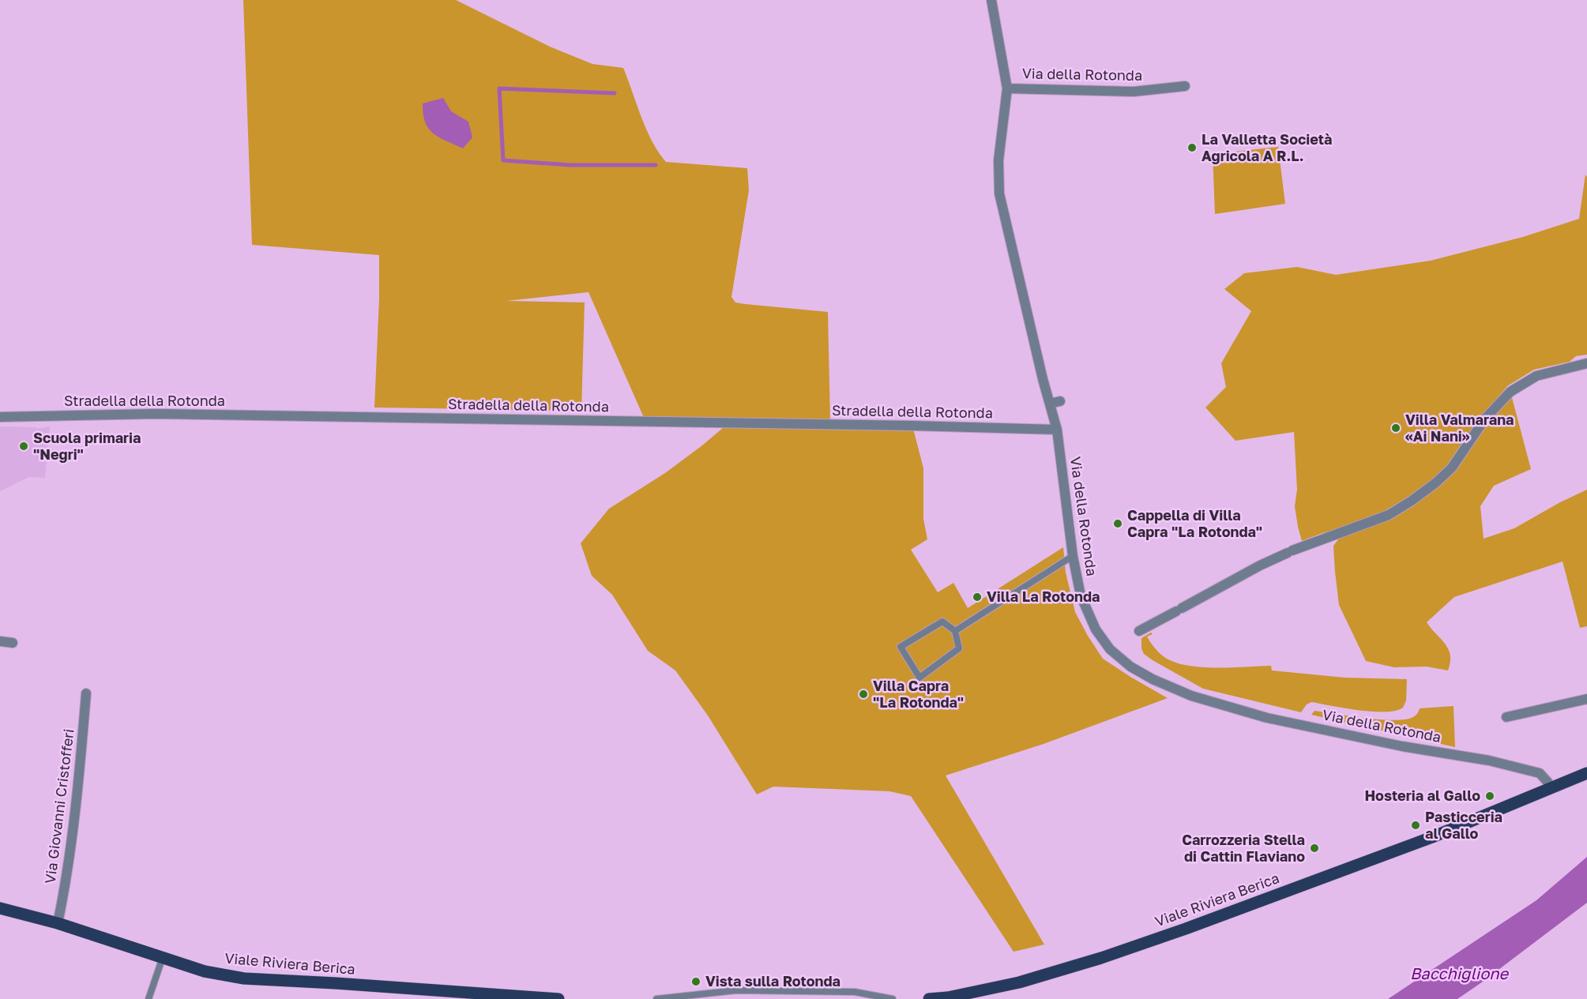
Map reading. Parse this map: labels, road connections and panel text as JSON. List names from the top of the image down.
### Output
{
  "streets": {
    "main road": ["Viale Riviera Berica"],
    "street": ["Via della Rotonda", "Stradella della Rotonda", "Via Giovanni Cristofferi"]
  },
  "crossings": [
    ["Via della Rotonda", "Stradella della Rotonda"],
    ["Via della Rotonda", "Viale Riviera Berica"],
    ["Via Giovanni Cristofferi", "Viale Riviera Berica"]
  ],
  "water": ["Bacchiglione"],
  "places": [
    "La Valletta Società Agricola A R.L.",
    "Villa Valmarana «Ai Nani»",
    "Scuola primaria \"Negri\"",
    "Cappella di Villa Capra \"La Rotonda\"",
    "Villa La Rotonda",
    "Villa Capra \"La Rotonda\"",
    "Hosteria al Gallo",
    "Pasticceria al Gallo",
    "Carrozzeria Stella di Cattin Flaviano",
    "Vista sulla Rotonda"
  ]
}
